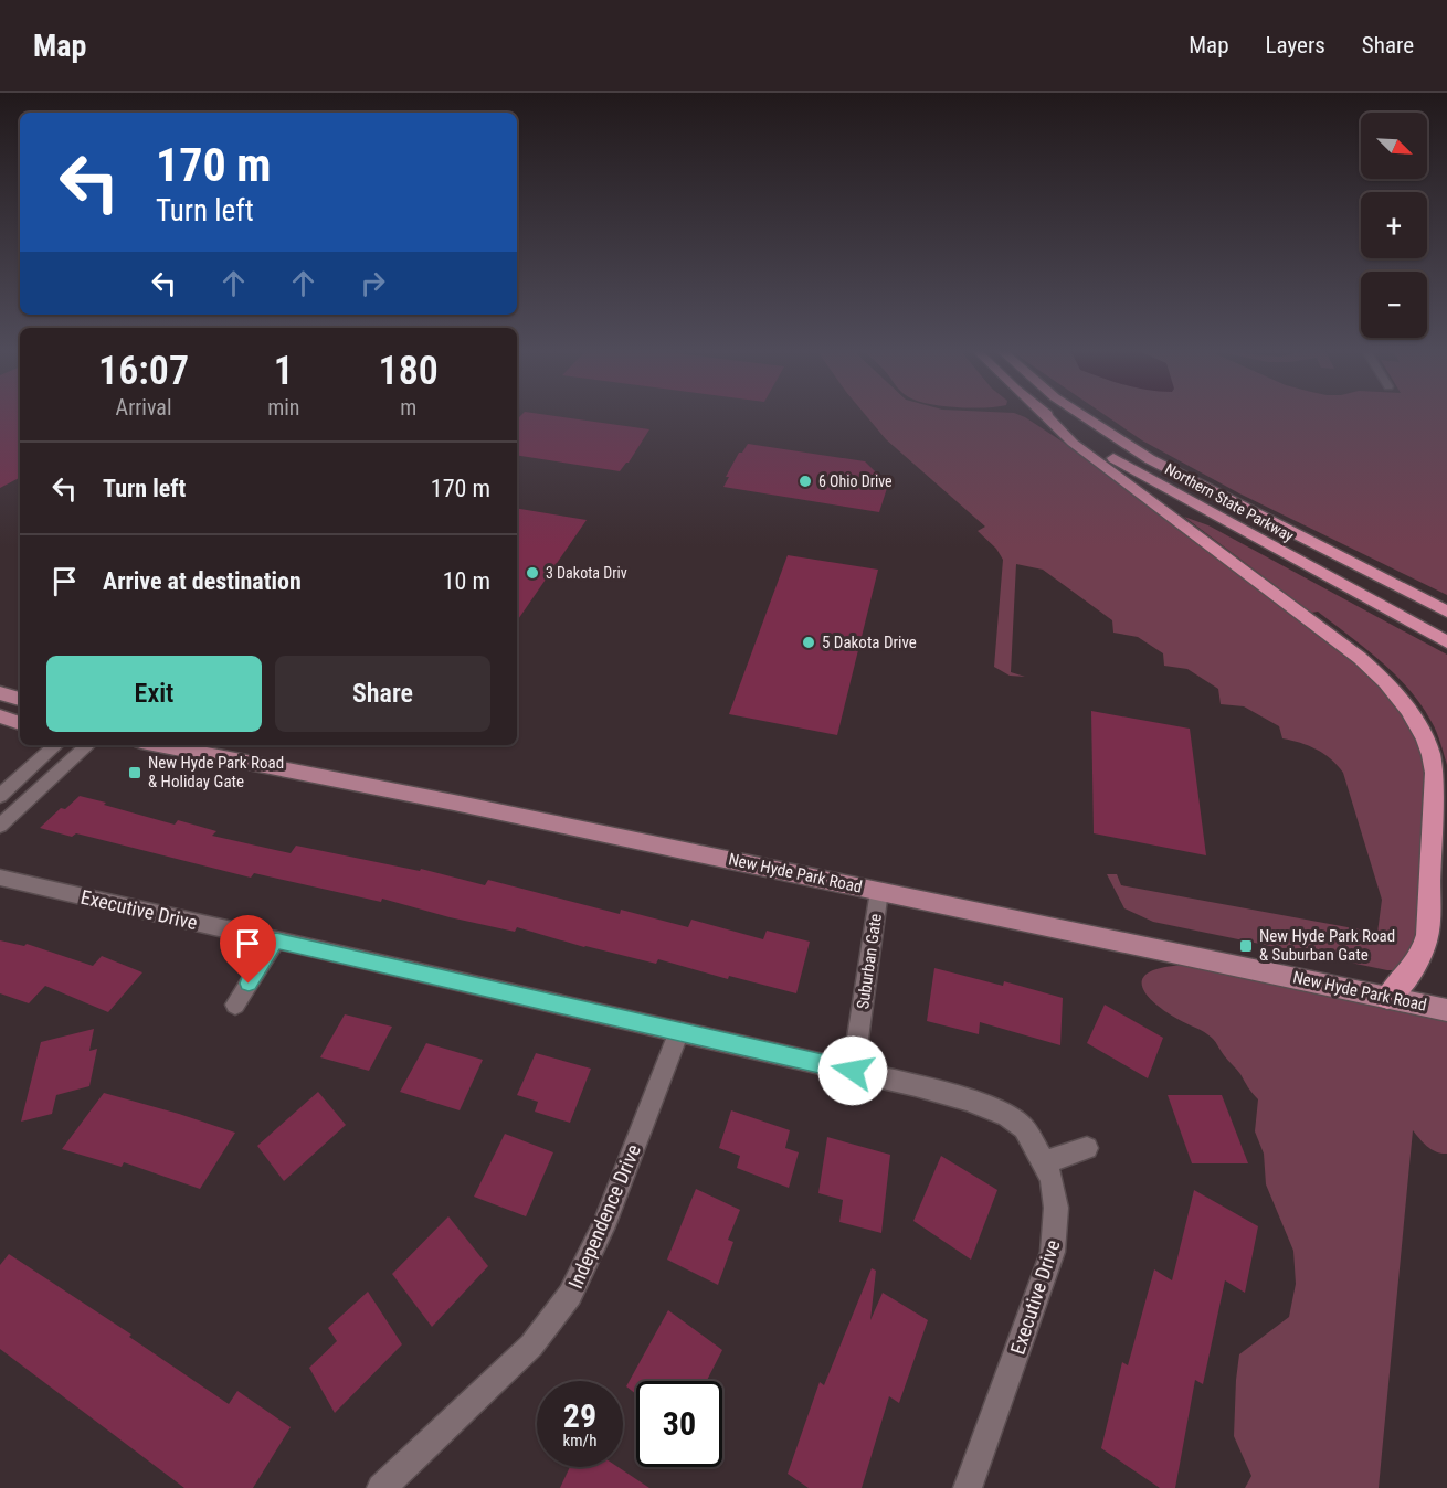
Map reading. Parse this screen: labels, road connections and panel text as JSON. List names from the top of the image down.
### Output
{
  "streets": {
    "highway": ["Northern State Parkway"],
    "main road": ["New Hyde Park Road"],
    "street": ["Executive Drive", "Suburban Gate", "Independence Drive"]
  },
  "crossings": [
    ["New Hyde Park Road", "Suburban Gate"],
    ["Executive Drive", "Suburban Gate"],
    ["Executive Drive", "Independence Drive"]
  ],
  "places": {
    "other": ["6 Ohio Drive", "3 Dakota Driv", "5 Dakota Drive"],
    "transit": ["New Hyde Park Road & Holiday Gate", "New Hyde Park Road & Suburban Gate"]
  },
  "north": "bottom right",
  "page": {
    "header": "Map",
    "nav": ["Map", "Layers", "Share"],
    "map_buttons": ["+", "−"],
    "turn": ["170 m", "Turn left"],
    "eta": [
      "16:07",
      "Arrival",
      "1",
      "min",
      "180",
      "m"
    ],
    "list": [
      {
        "name": "Turn left",
        "value": "170 m"
      },
      {
        "name": "Arrive at destination",
        "value": "10 m"
      }
    ],
    "buttons": ["Exit", "Share"],
    "speed": "29 km/h",
    "limit": "30"
  }
}
